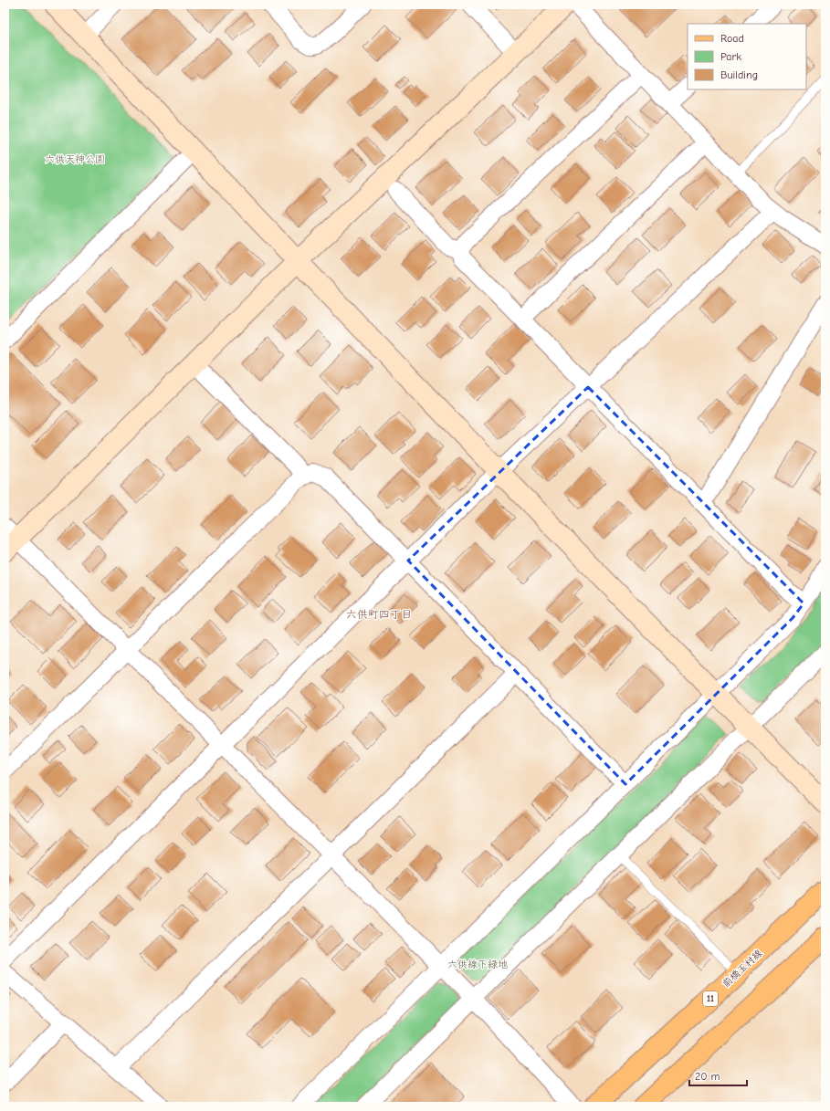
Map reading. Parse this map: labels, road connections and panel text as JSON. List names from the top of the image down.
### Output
{
  "streets": {
    "main road": ["前橋玉村線", "11"]
  },
  "districts": ["六供町四丁目"],
  "parks": ["六供天神公園", "六供線下緑地"],
  "legend": ["Road", "Park", "Building"],
  "scale_bar": "20 m"
}
